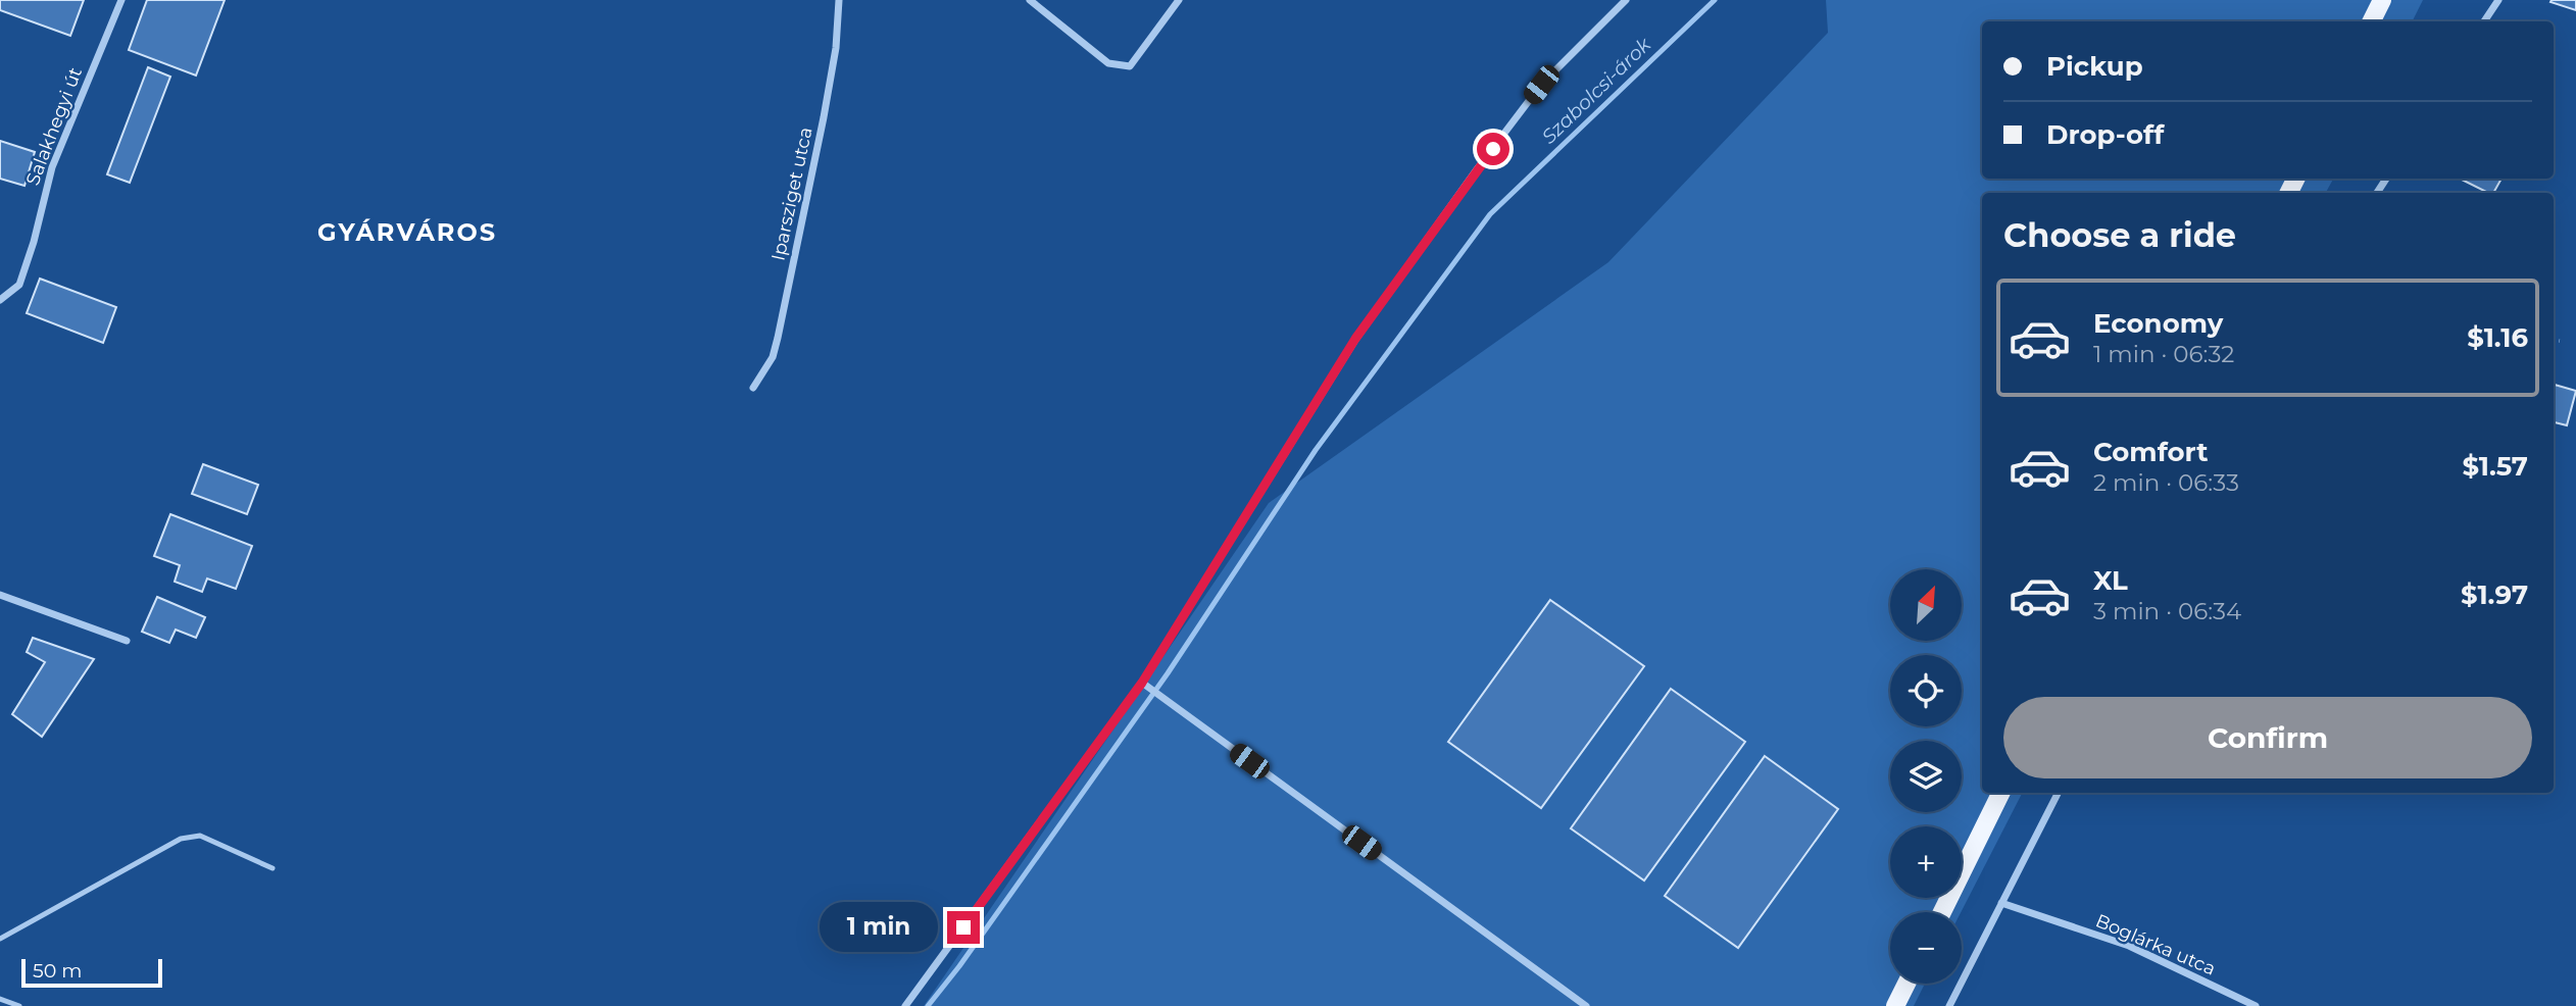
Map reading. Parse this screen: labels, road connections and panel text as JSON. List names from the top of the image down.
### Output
{
  "streets": {
    "street": ["Salakhegyi út", "Iparsziget utca", "Boglárka utca"]
  },
  "districts": ["GYÁRVÁROS"],
  "water": ["Szabolcsi-árok"],
  "scale_bar": "50 m",
  "north": "top right",
  "page": {
    "banner": ["Pickup", "Drop-off"],
    "heading": "Choose a ride",
    "list": [
      {
        "name": "Economy",
        "note": "1 min · 06:32",
        "value": "$1.16"
      },
      {
        "name": "Comfort",
        "note": "2 min · 06:33",
        "value": "$1.57"
      },
      {
        "name": "XL",
        "note": "3 min · 06:34",
        "value": "$1.97"
      }
    ],
    "map_buttons": ["+", "−"],
    "buttons": "Confirm",
    "bubble": "1 min",
    "scale": "50 m"
  }
}
